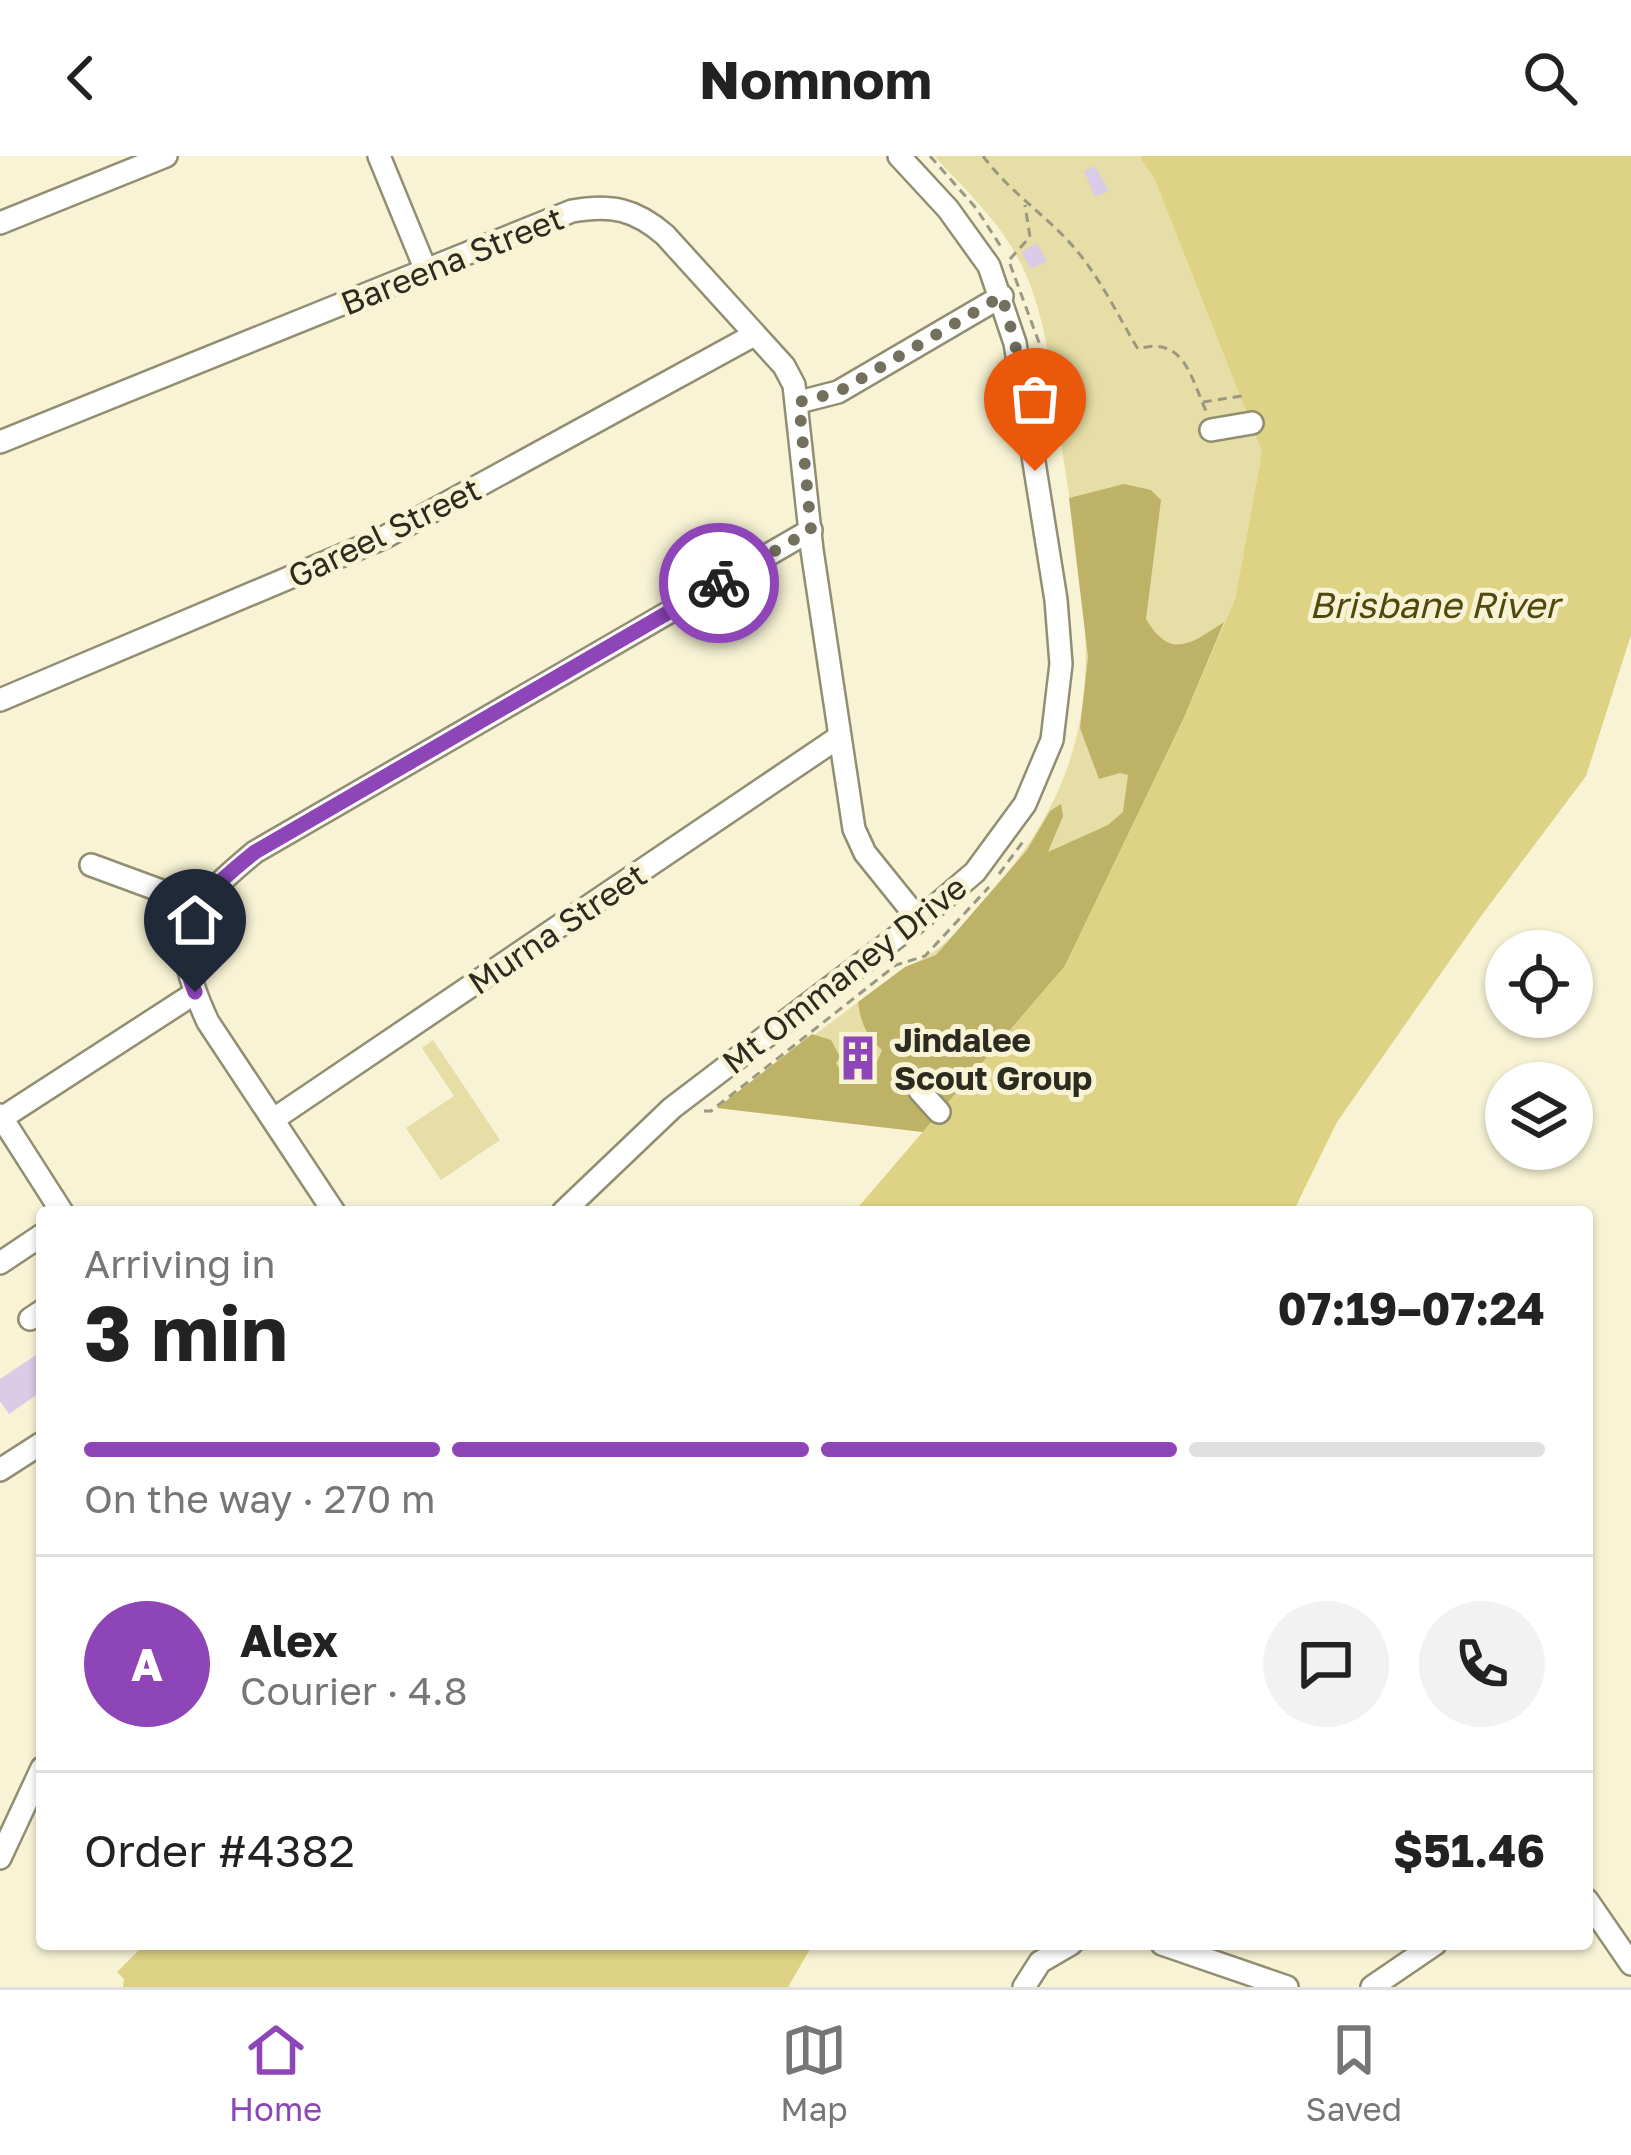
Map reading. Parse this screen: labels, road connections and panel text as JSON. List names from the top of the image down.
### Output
{
  "streets": {
    "street": [
      "Bareena Street",
      "Gareel Street",
      "Murna Street",
      "Mt Ommaney Drive"
    ]
  },
  "crossings": [
    ["Bareena Street", "Gareel Street"],
    ["Bareena Street", "Murna Street"],
    ["Bareena Street", "Mt Ommaney Drive"]
  ],
  "water": ["Brisbane River"],
  "places": {
    "building": ["Jindalee Scout Group"]
  },
  "page": {
    "header": "Nomnom",
    "heading": ["3 min", "Arriving in", "07:19–07:24"],
    "panel": [
      "Alex",
      "Courier · 4.8",
      "Order #4382",
      "$51.46"
    ],
    "bar": "On the way · 270 m",
    "round": "A",
    "tabs": ["Home", "Map", "Saved"]
  }
}
